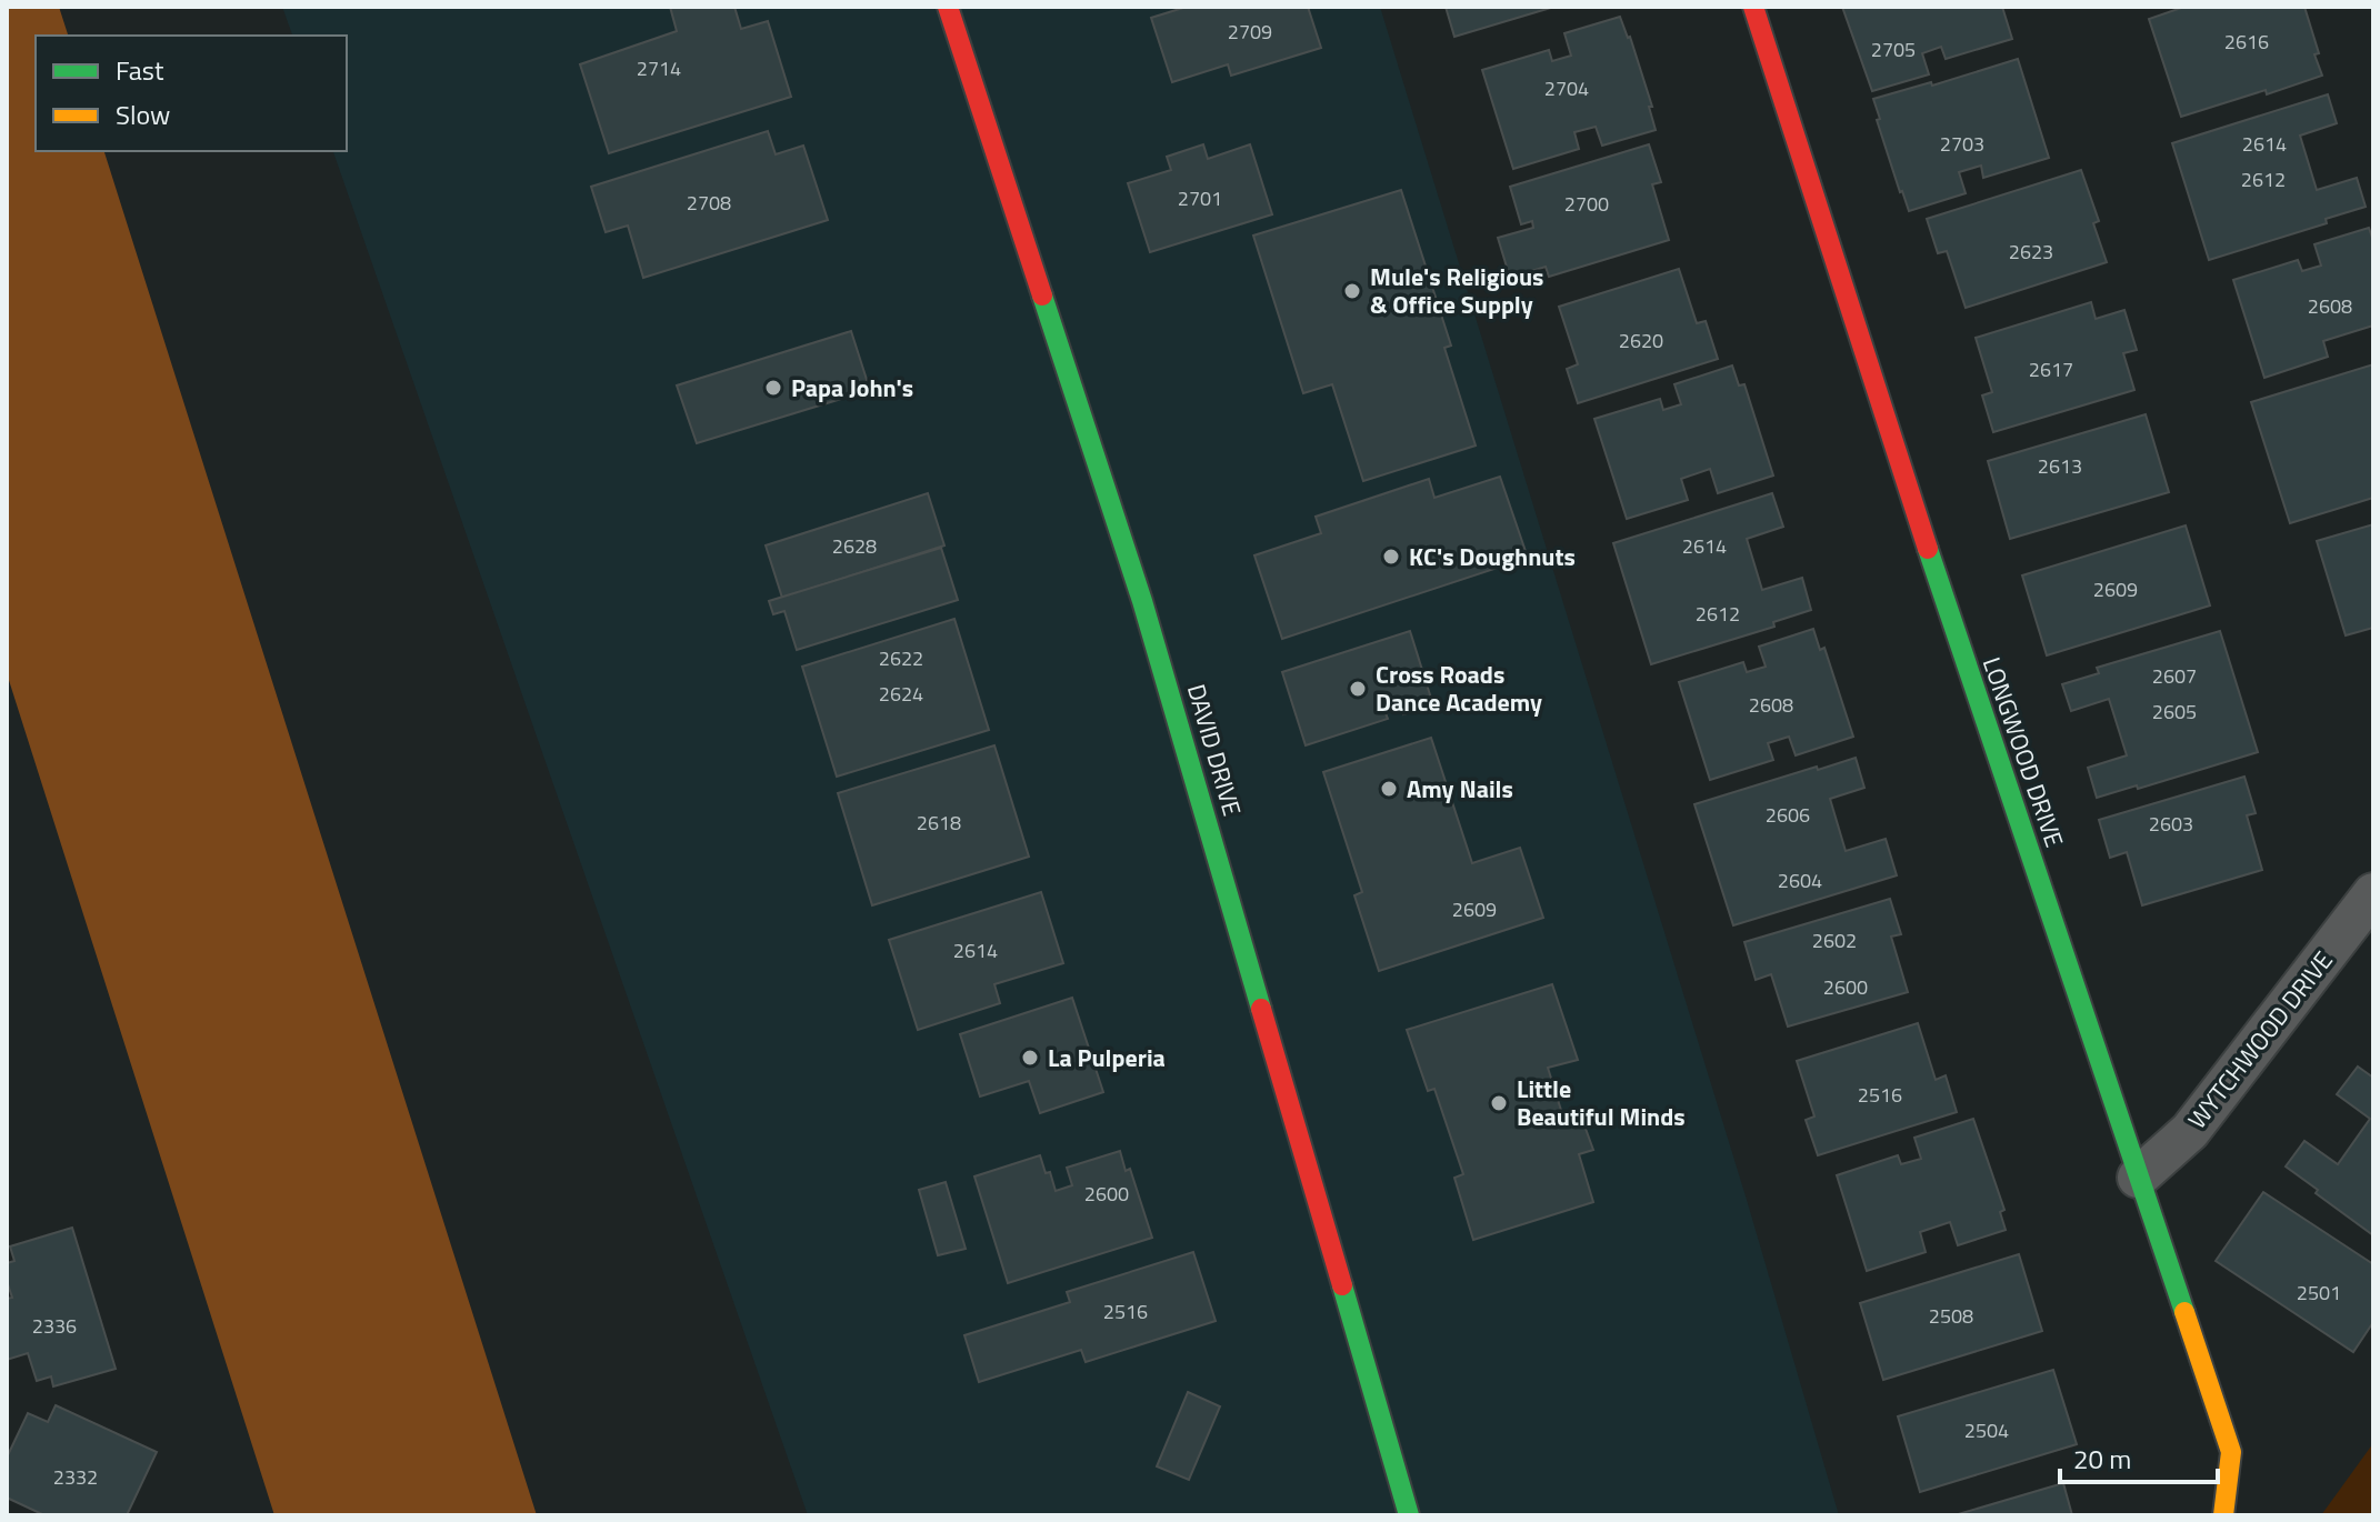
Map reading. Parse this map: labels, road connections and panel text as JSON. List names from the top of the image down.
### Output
{
  "streets": {
    "street": ["DAVID DRIVE", "LONGWOOD DRIVE", "WYTCHWOOD DRIVE"]
  },
  "crossings": [
    ["LONGWOOD DRIVE", "WYTCHWOOD DRIVE"]
  ],
  "places": [
    "Mule's Religious & Office Supply",
    "Papa John's",
    "KC's Doughnuts",
    "Cross Roads Dance Academy",
    "Amy Nails",
    "La Pulperia",
    "Little Beautiful Minds"
  ],
  "house_numbers": [
    "2709",
    "2616",
    "2705",
    "2714",
    "2704",
    "2703",
    "2614",
    "2612",
    "2701",
    "2708",
    "2700",
    "2623",
    "2608",
    "2620",
    "2617",
    "2613",
    "2628",
    "2614",
    "2609",
    "2612",
    "2622",
    "2607",
    "2624",
    "2608",
    "2605",
    "2606",
    "2618",
    "2603",
    "2604",
    "2609",
    "2602",
    "2614",
    "2600",
    "2516",
    "2600",
    "2501",
    "2516",
    "2508",
    "2336",
    "2504",
    "2332"
  ],
  "legend": ["Fast", "Slow"],
  "scale_bar": "20 m"
}
